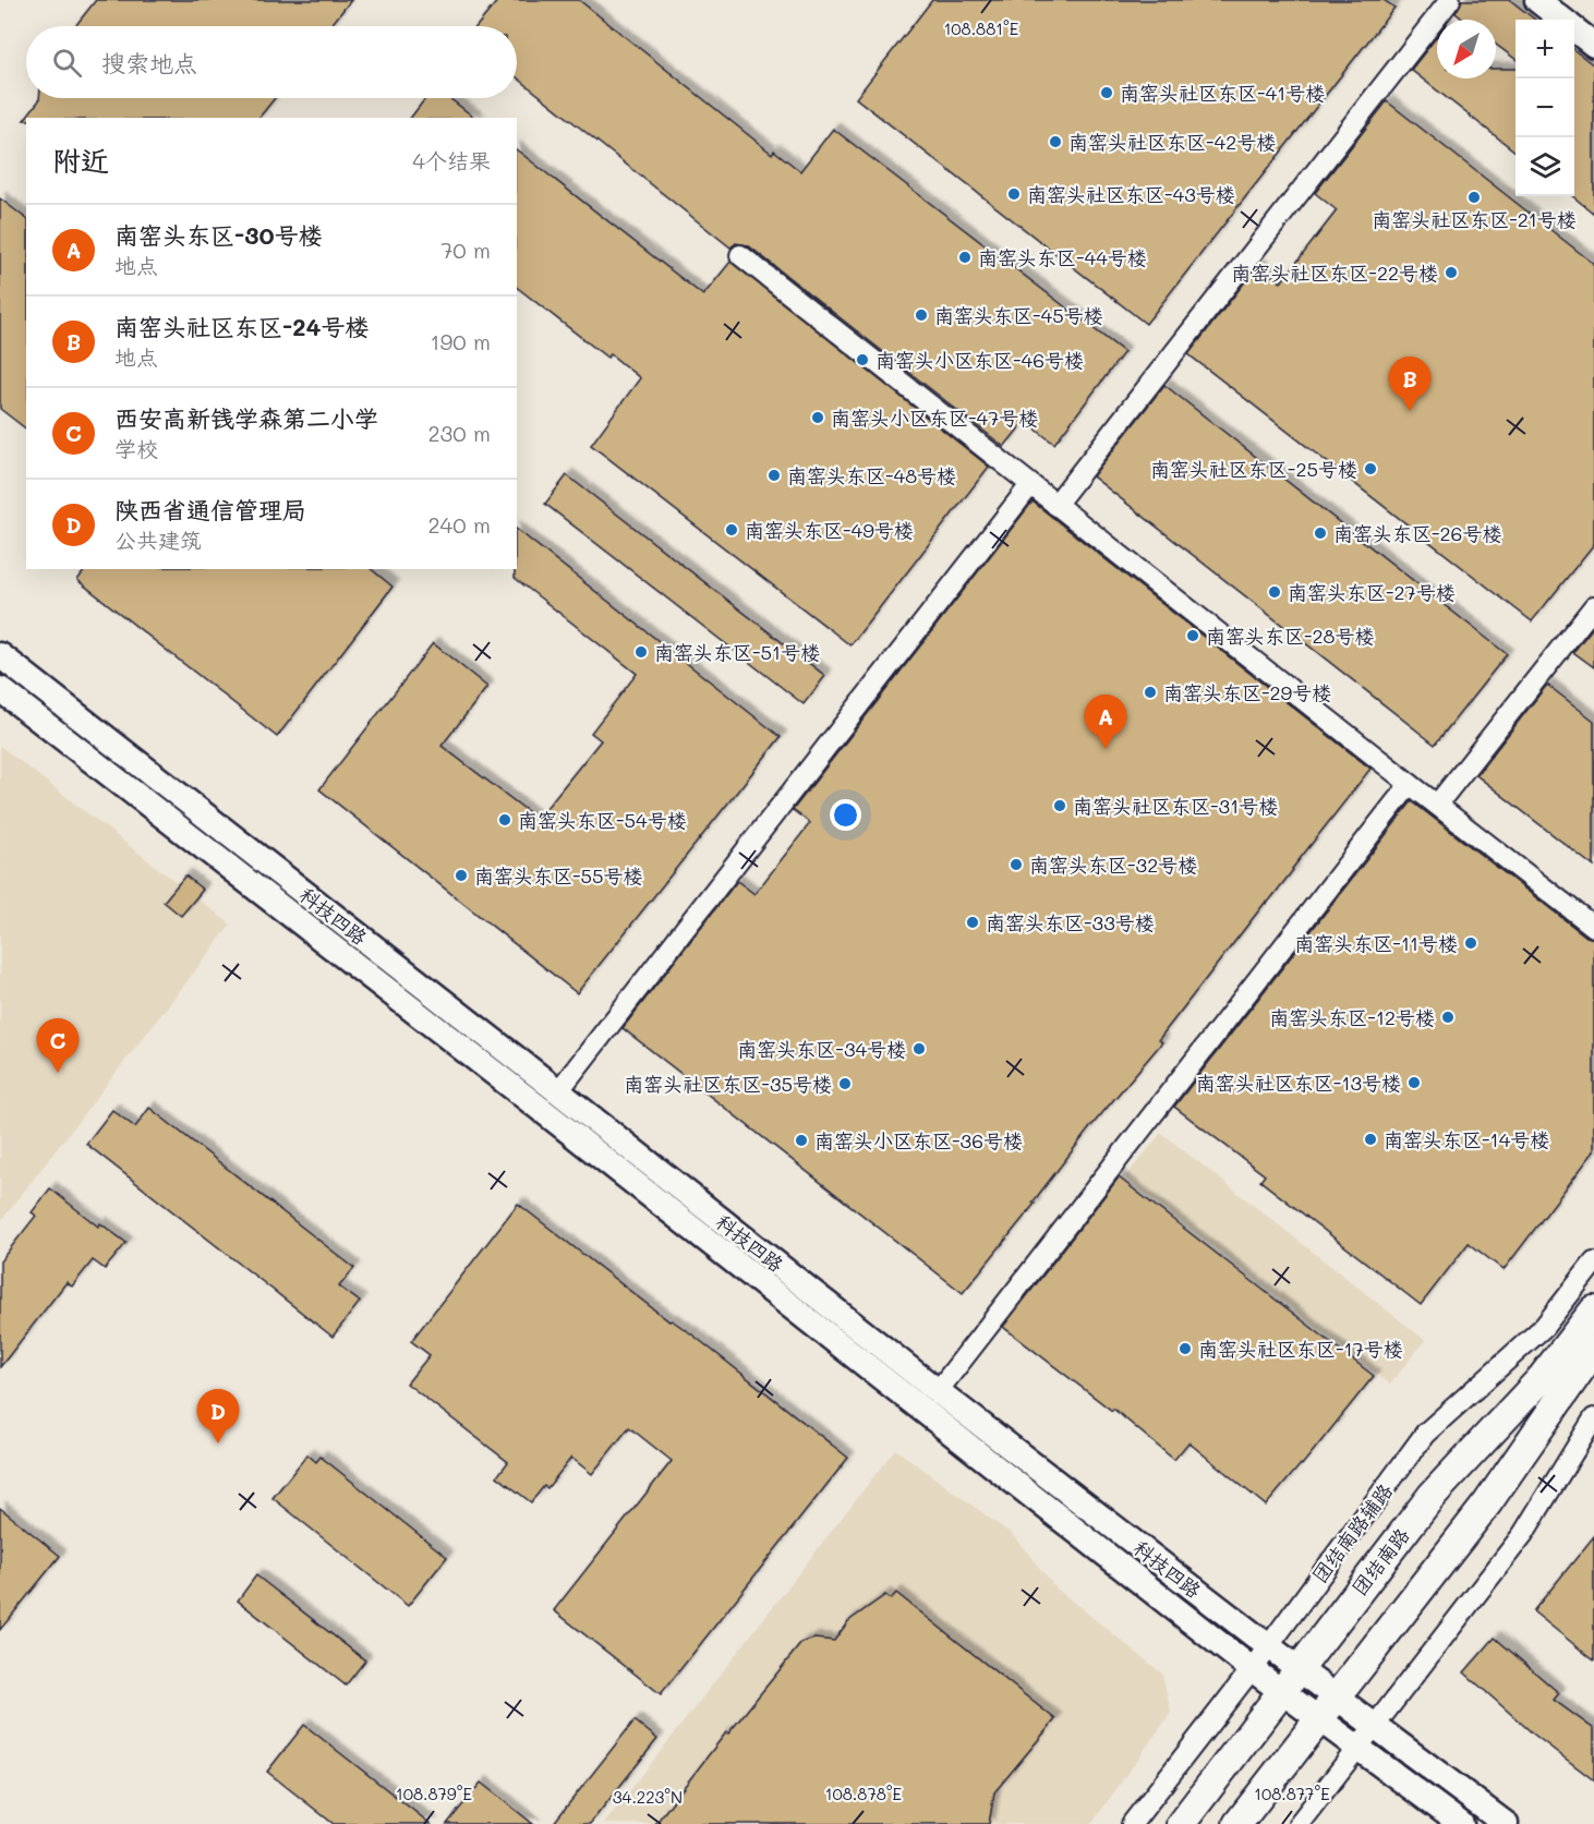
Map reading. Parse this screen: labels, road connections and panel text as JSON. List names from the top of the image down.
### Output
{
  "streets": {
    "main road": ["团结南路"],
    "street": ["科技四路", "团结南路辅路"]
  },
  "crossings": [
    ["科技四路", "团结南路辅路"],
    ["科技四路", "团结南路"]
  ],
  "places": [
    "南窑头社区东区-41号楼",
    "南窑头社区东区-42号楼",
    "南窑头社区东区-43号楼",
    "南窑头社区东区-21号楼",
    "南窑头东区-44号楼",
    "南窑头社区东区-22号楼",
    "南窑头东区-45号楼",
    "南窑头小区东区-46号楼",
    "南窑头小区东区-47号楼",
    "南窑头社区东区-25号楼",
    "南窑头东区-48号楼",
    "南窑头东区-49号楼",
    "南窑头东区-26号楼",
    "南窑头东区-27号楼",
    "南窑头东区-28号楼",
    "南窑头东区-51号楼",
    "南窑头东区-29号楼",
    "南窑头社区东区-31号楼",
    "南窑头东区-54号楼",
    "南窑头东区-32号楼",
    "南窑头东区-55号楼",
    "南窑头东区-33号楼",
    "南窑头东区-11号楼",
    "南窑头东区-12号楼",
    "南窑头东区-34号楼",
    "南窑头社区东区-13号楼",
    "南窑头社区东区-35号楼",
    "南窑头东区-14号楼",
    "南窑头小区东区-36号楼",
    "南窑头社区东区-17号楼"
  ],
  "north": "bottom left",
  "page": {
    "map_buttons": ["+", "−"],
    "search": "搜索地点",
    "heading": ["附近", "4个结果"],
    "list": [
      {
        "mark": "A",
        "name": "南窑头东区-30号楼",
        "note": "地点",
        "value": "70 m"
      },
      {
        "mark": "B",
        "name": "南窑头社区东区-24号楼",
        "note": "地点",
        "value": "190 m"
      },
      {
        "mark": "C",
        "name": "西安高新钱学森第二小学",
        "note": "学校",
        "value": "230 m"
      },
      {
        "mark": "D",
        "name": "陕西省通信管理局",
        "note": "公共建筑",
        "value": "240 m"
      }
    ],
    "pins": [
      "B",
      "A",
      "C",
      "D"
    ]
  },
  "coordinates": [
    "108.881°E",
    "108.879°E",
    "108.878°E",
    "108.877°E",
    "34.223°N"
  ]
}
